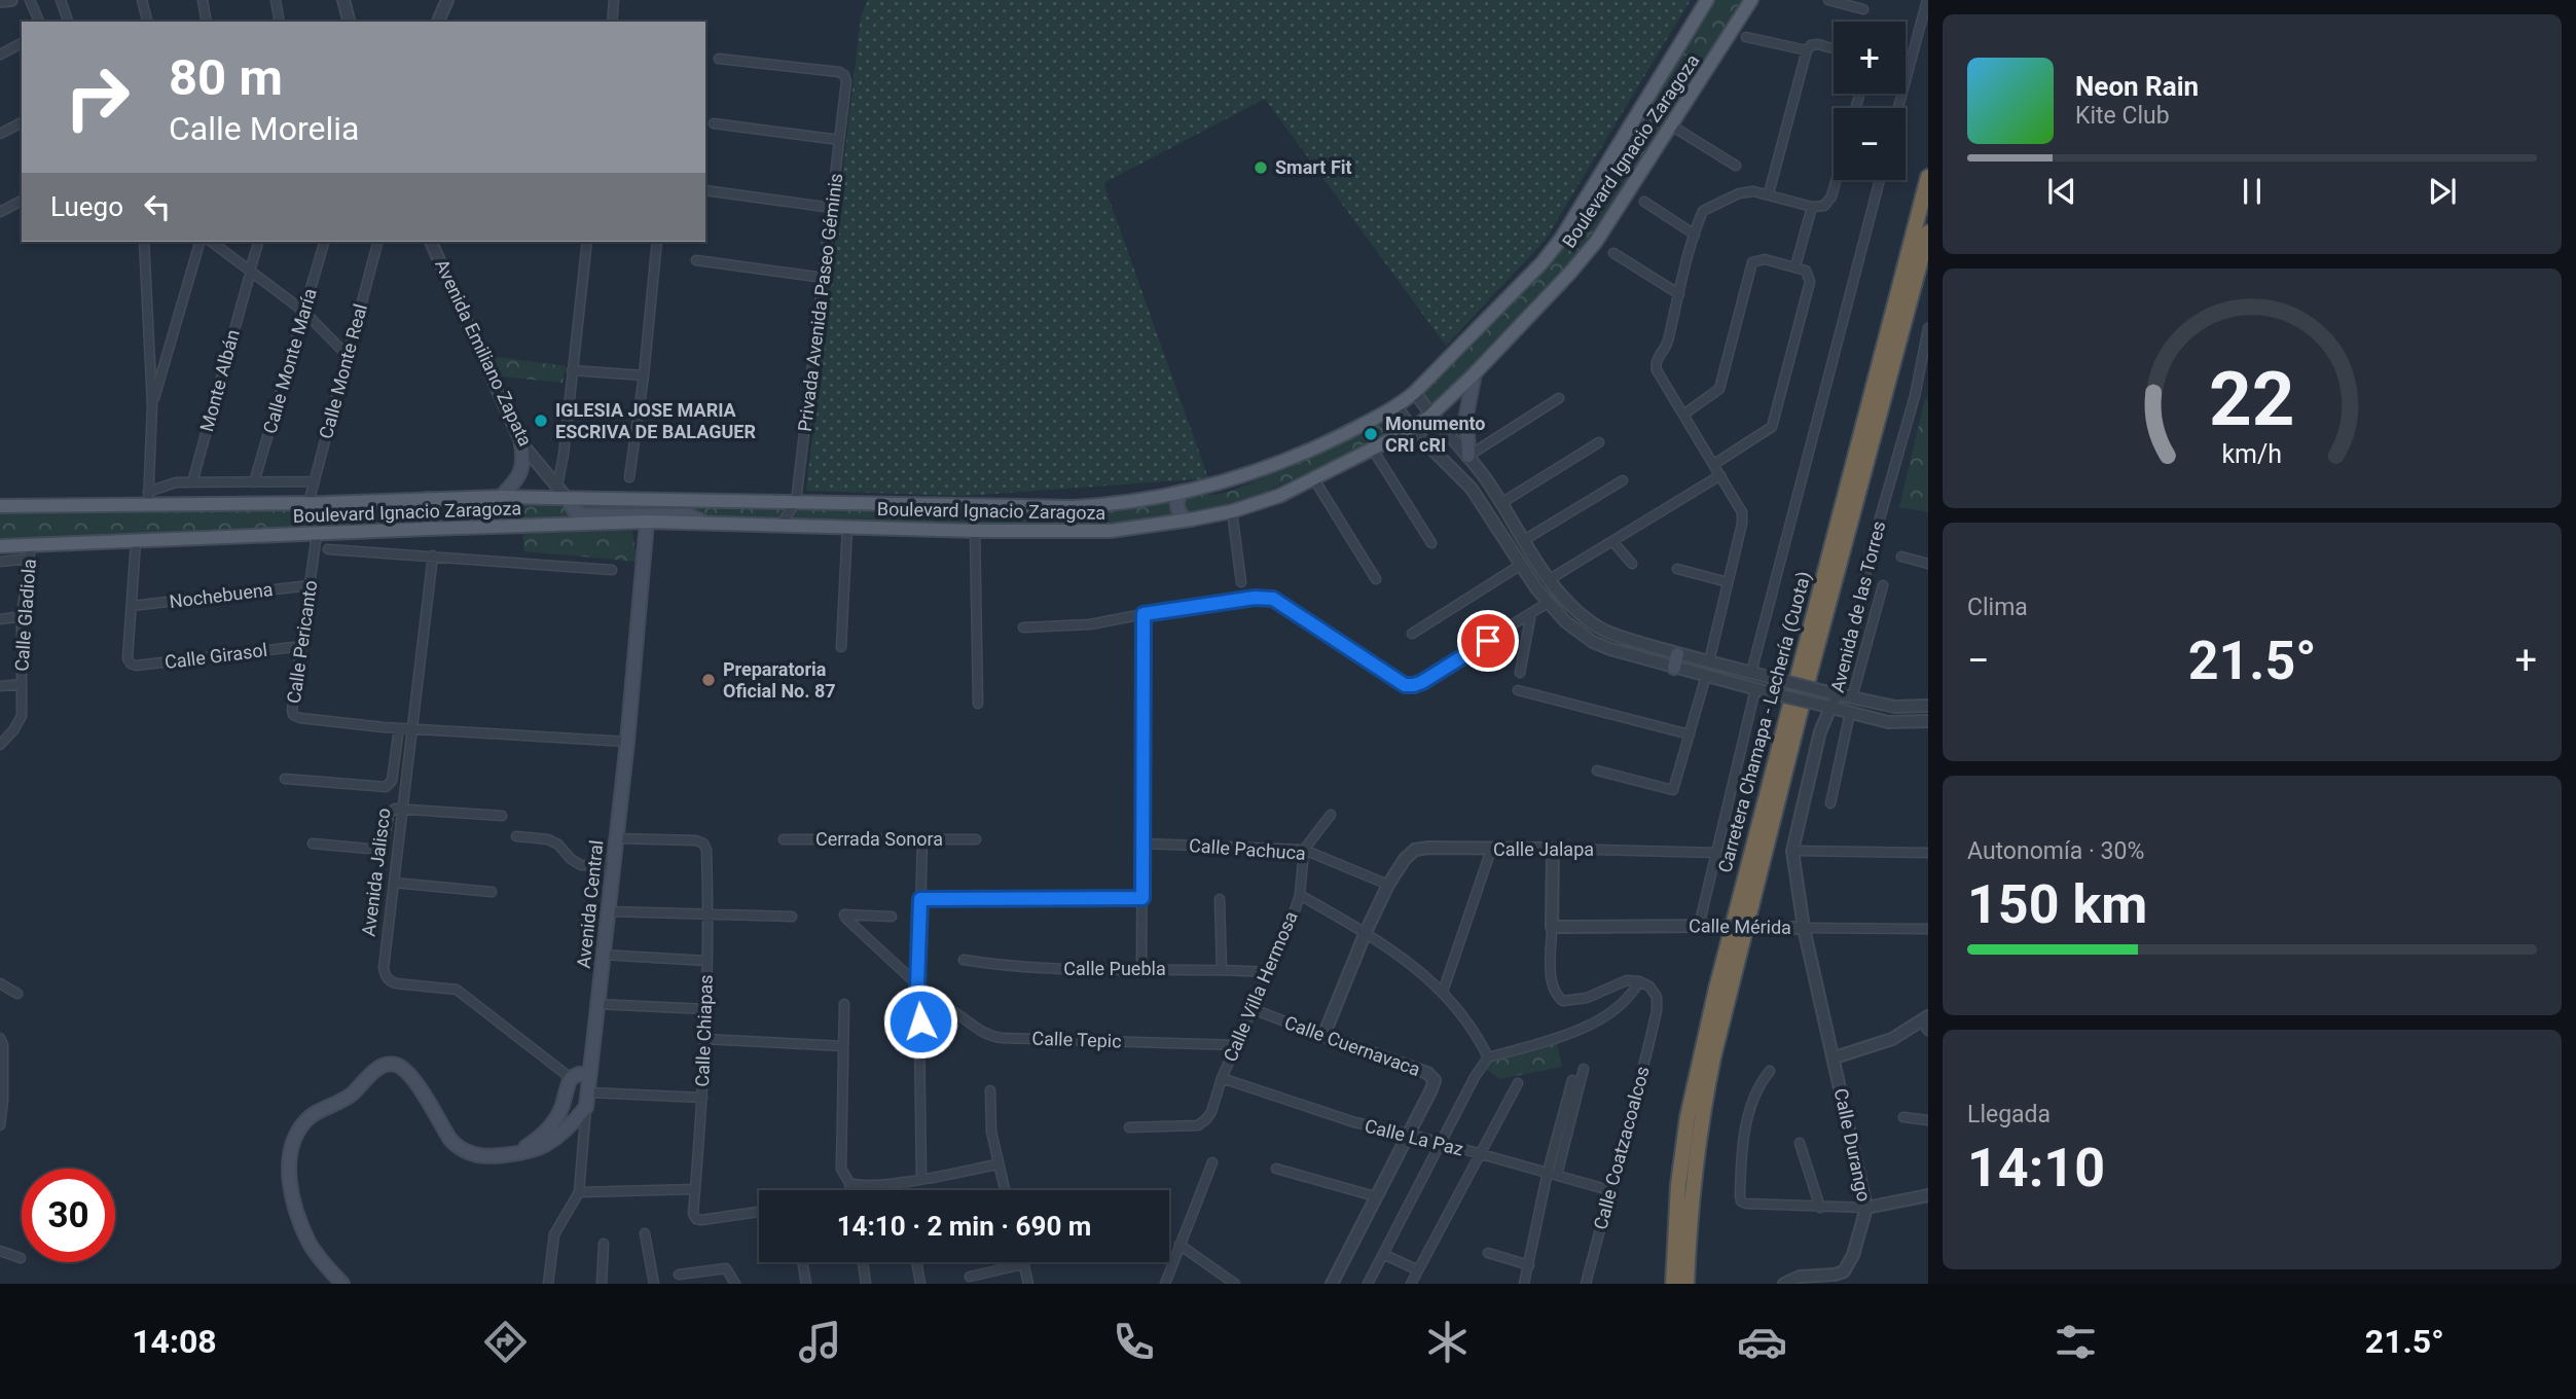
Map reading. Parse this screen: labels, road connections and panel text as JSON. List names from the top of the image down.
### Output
{
  "streets": {
    "highway": ["Carretera Chamapa - Lechería (Cuota)"],
    "main road": ["Boulevard Ignacio Zaragoza", "Avenida Central"],
    "street": [
      "Privada Avenida Paseo Géminis",
      "Avenida Emiliano Zapata",
      "Calle Monte María",
      "Calle Monte Real",
      "Monte Albán",
      "Nochebuena",
      "Avenida de las Torres",
      "Calle Gladiola",
      "Calle Pericanto",
      "Calle Girasol",
      "Cerrada Sonora",
      "Calle Pachuca",
      "Calle Jalapa",
      "Avenida Jalisco",
      "Calle Mérida",
      "Calle Puebla",
      "Calle Villa Hermosa",
      "Calle Chiapas",
      "Calle Tepic",
      "Calle Cuernavaca",
      "Calle La Paz",
      "Calle Durango",
      "Calle Coatzacoalcos"
    ]
  },
  "crossings": [
    ["Boulevard Ignacio Zaragoza", "Privada Avenida Paseo Géminis"],
    ["Boulevard Ignacio Zaragoza", "Avenida Emiliano Zapata"],
    ["Boulevard Ignacio Zaragoza", "Calle Monte Real"],
    ["Boulevard Ignacio Zaragoza", "Calle Gladiola"],
    ["Boulevard Ignacio Zaragoza", "Calle Pericanto"],
    ["Boulevard Ignacio Zaragoza", "Avenida Central"],
    ["Nochebuena", "Calle Pericanto"],
    ["Nochebuena", "Calle Girasol"],
    ["Avenida de las Torres", "Calle Mérida"],
    ["Avenida de las Torres", "Calle Durango"],
    ["Calle Pericanto", "Calle Girasol"],
    ["Calle Pericanto", "Avenida Jalisco"],
    ["Calle Pericanto", "Avenida Central"],
    ["Calle Pachuca", "Calle Jalapa"],
    ["Calle Pachuca", "Calle Villa Hermosa"],
    ["Avenida Central", "Calle Chiapas"],
    ["Calle Mérida", "Calle Durango"],
    ["Calle Puebla", "Calle Villa Hermosa"],
    ["Calle Villa Hermosa", "Calle Tepic"],
    ["Calle Villa Hermosa", "Calle Cuernavaca"],
    ["Calle Villa Hermosa", "Calle La Paz"],
    ["Calle Cuernavaca", "Calle La Paz"],
    ["Calle La Paz", "Calle Coatzacoalcos"]
  ],
  "places": [
    "Smart Fit",
    "IGLESIA JOSE MARIA ESCRIVA DE BALAGUER",
    "Monumento CRI cRI",
    "Preparatoria Oficial No. 87"
  ],
  "page": {
    "map_buttons": ["+", "−"],
    "turn": ["80 m", "Calle Morelia"],
    "song": ["Neon Rain", "Kite Club"],
    "then": "Luego",
    "tile": [
      "Clima",
      ["Autonomía · 30%", "150 km"],
      ["Llegada", "14:10"]
    ],
    "heat": ["−", "21.5°", "+"],
    "limit": "30",
    "trip": "14:10 · 2 min · 690 m",
    "tabs": ["14:08", "21.5°"],
    "gauge": ["22", "km/h"]
  }
}
